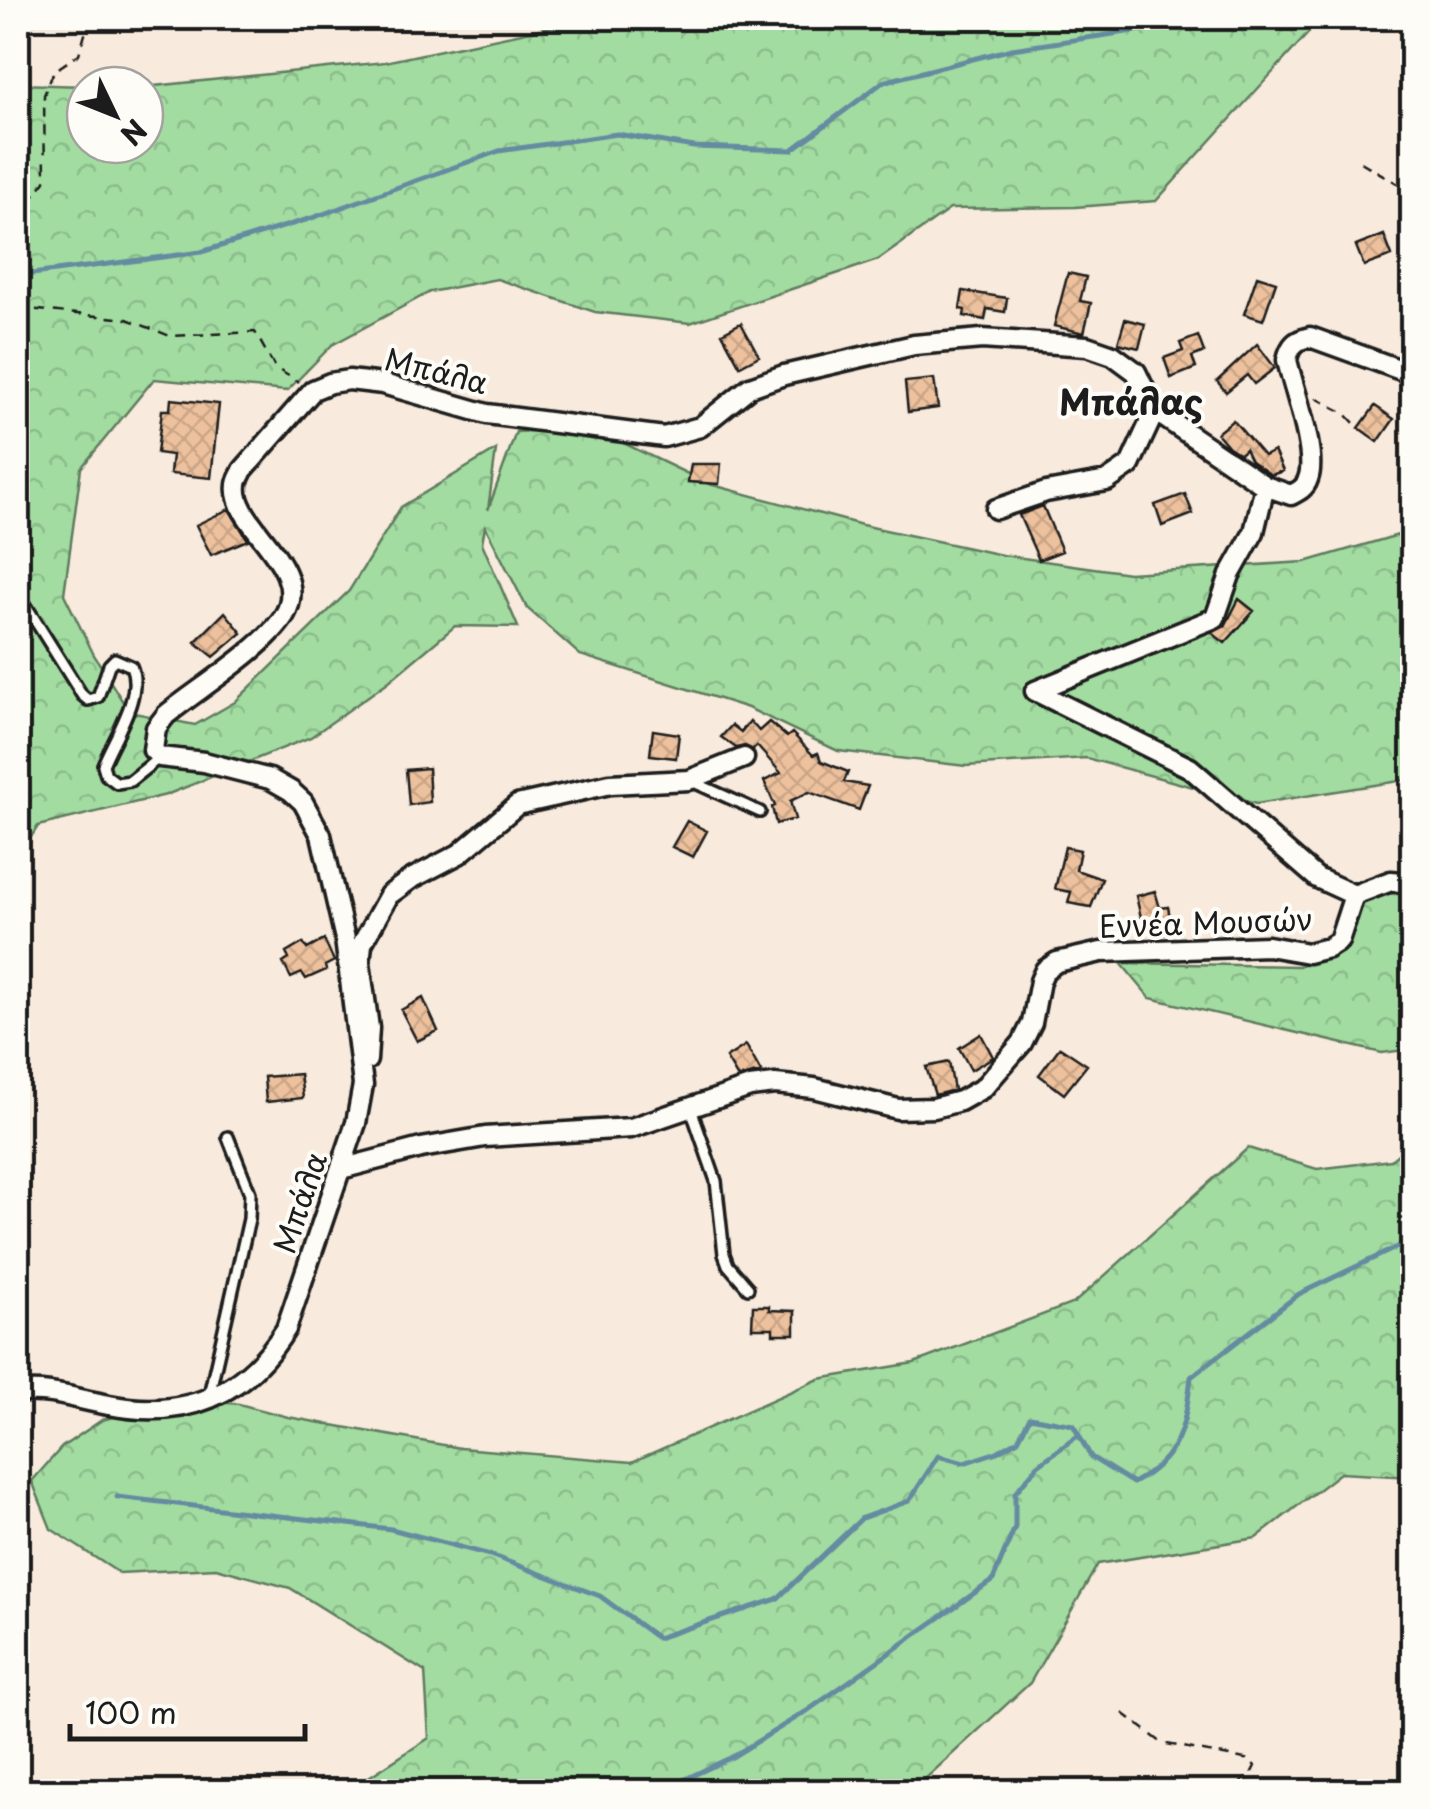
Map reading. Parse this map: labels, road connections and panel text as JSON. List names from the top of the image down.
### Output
{
  "streets": {
    "street": ["Μπάλα", "Εννέα Μουσών"]
  },
  "crossings": [
    ["Μπάλα", "Εννέα Μουσών"]
  ],
  "districts": ["Μπάλας"],
  "scale_bar": "100 m",
  "north": "bottom right"
}
